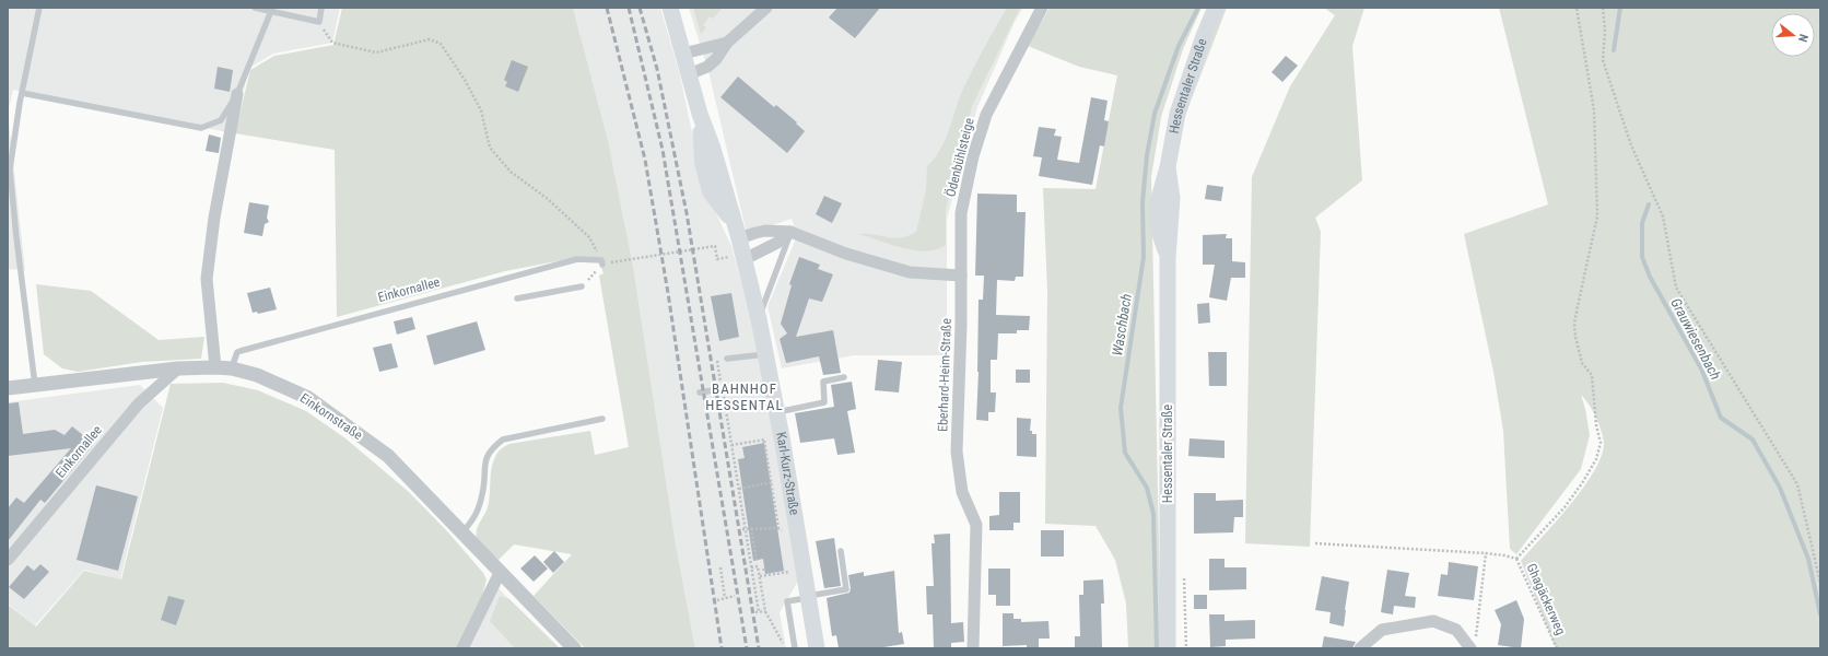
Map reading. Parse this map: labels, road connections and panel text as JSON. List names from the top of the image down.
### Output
{
  "streets": {
    "main road": ["Hessentaler Straße", "Karl-Kurz-Straße"],
    "street": [
      "Ödenbühlsteige",
      "Einkornallee",
      "Eberhard-Heim-Straße",
      "Einkornstraße"
    ],
    "path": ["Ghagäckerweg"]
  },
  "crossings": [
    ["Ödenbühlsteige", "Eberhard-Heim-Straße"],
    ["Einkornallee", "Einkornstraße"]
  ],
  "districts": ["BAHNHOF HESSENTAL"],
  "water": ["Waschbach", "Grauwiesenbach"],
  "north": "right"
}
